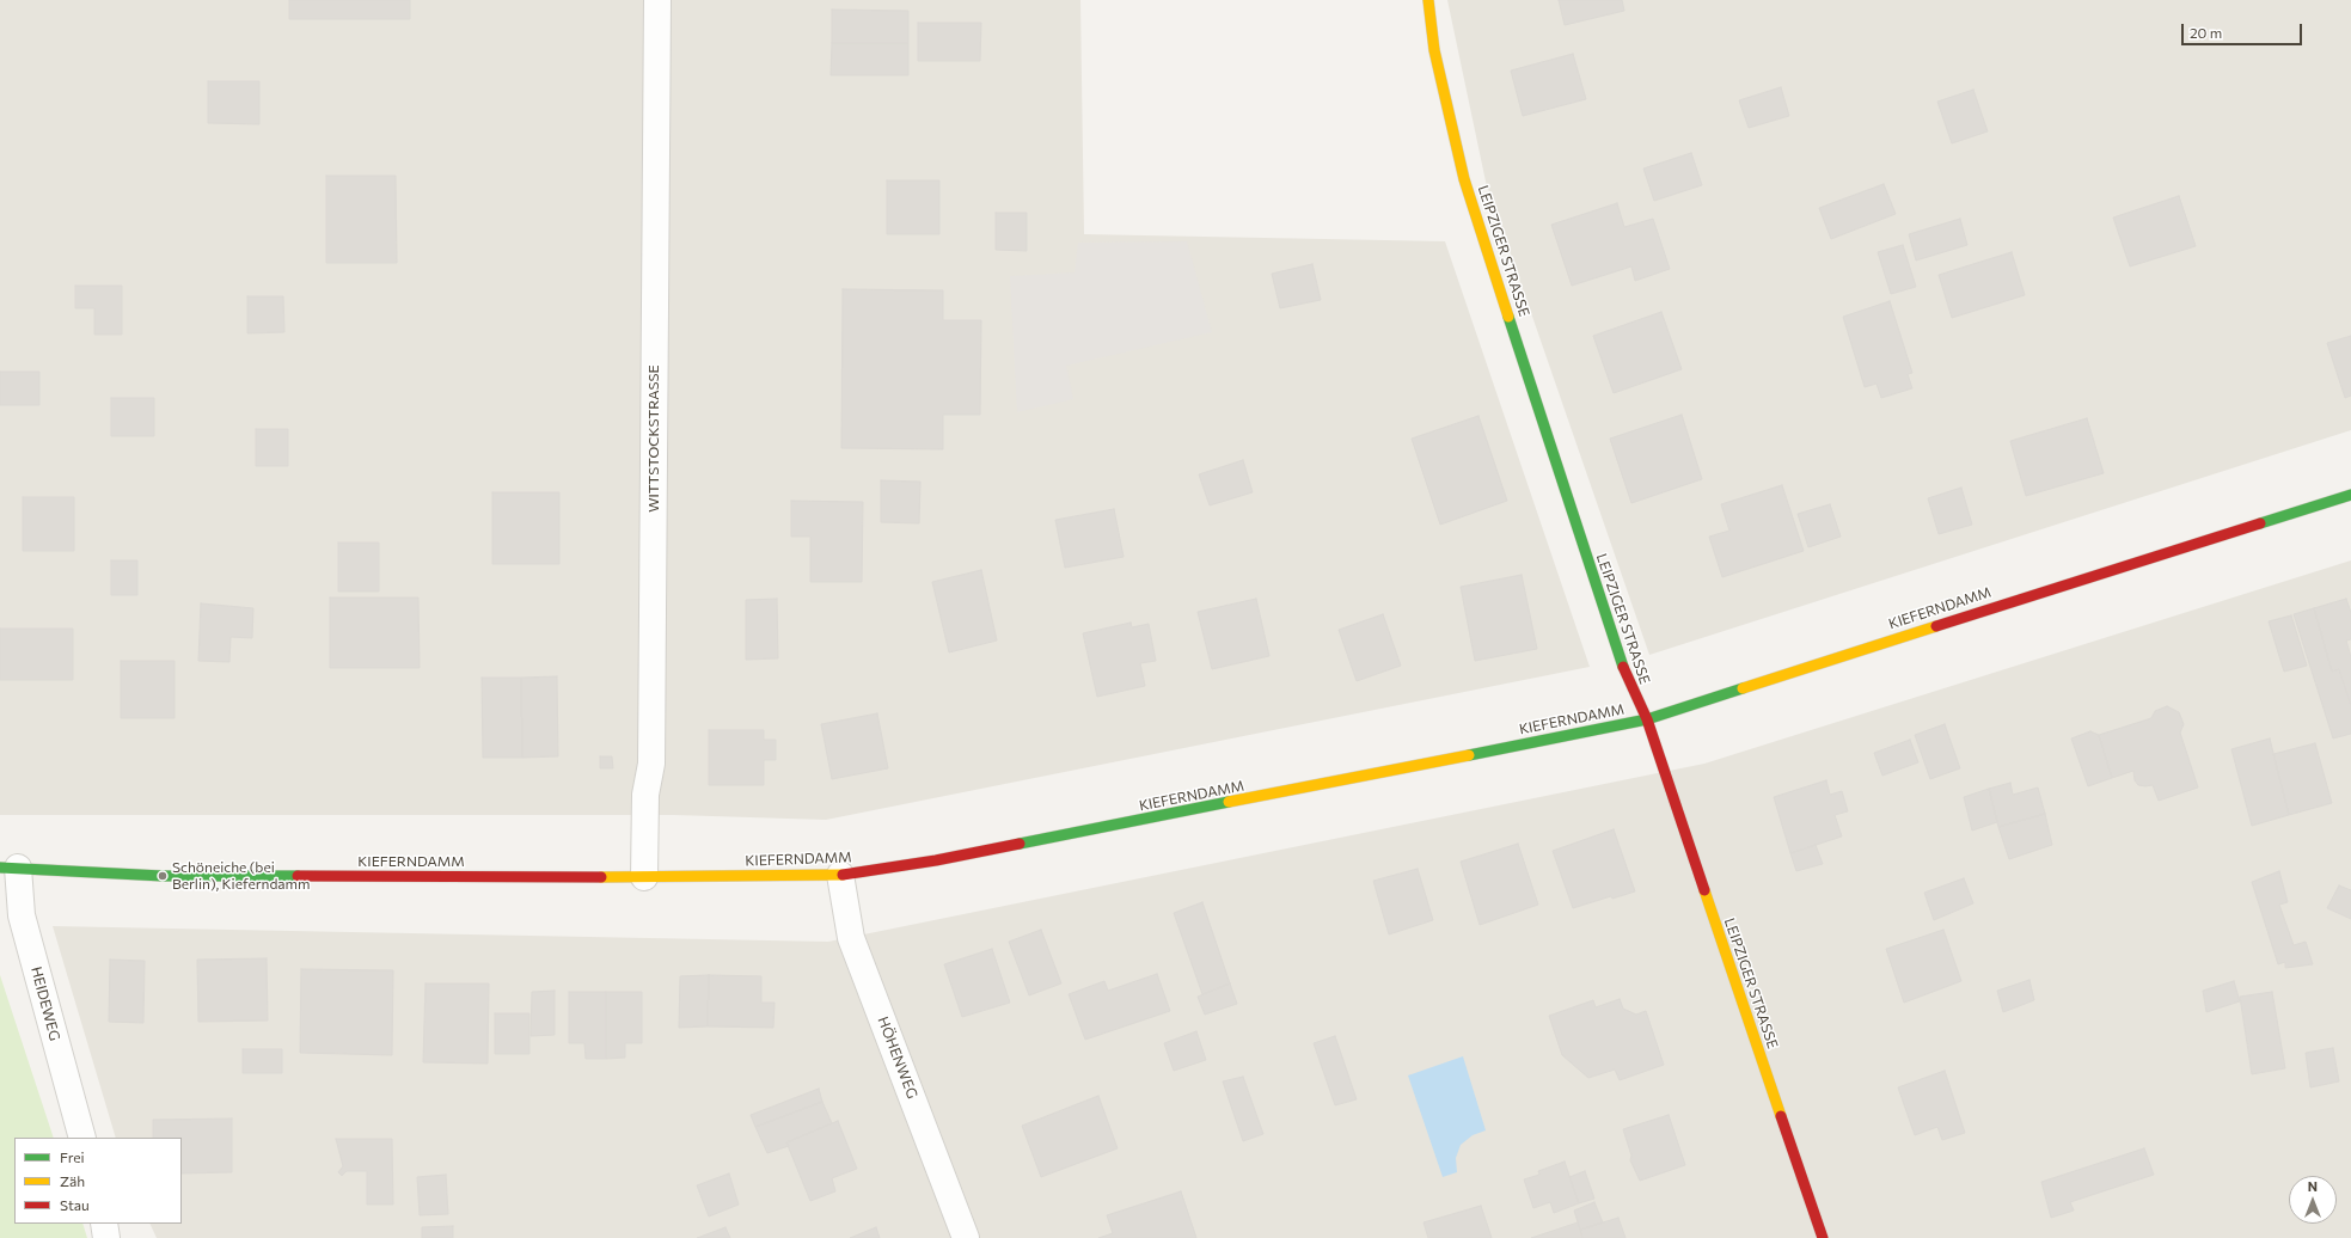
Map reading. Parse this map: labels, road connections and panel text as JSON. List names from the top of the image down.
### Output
{
  "streets": {
    "street": [
      "LEIPZIGER STRASSE",
      "WITTSTOCKSTRASSE",
      "KIEFERNDAMM",
      "HEIDEWEG",
      "HÖHENWEG"
    ]
  },
  "crossings": [
    ["LEIPZIGER STRASSE", "KIEFERNDAMM"],
    ["WITTSTOCKSTRASSE", "KIEFERNDAMM"],
    ["KIEFERNDAMM", "HEIDEWEG"],
    ["KIEFERNDAMM", "HÖHENWEG"]
  ],
  "places": ["Schöneiche (bei Berlin), Kieferndamm"],
  "legend": ["Frei", "Zäh", "Stau"],
  "scale_bar": "20 m",
  "north": "top"
}
